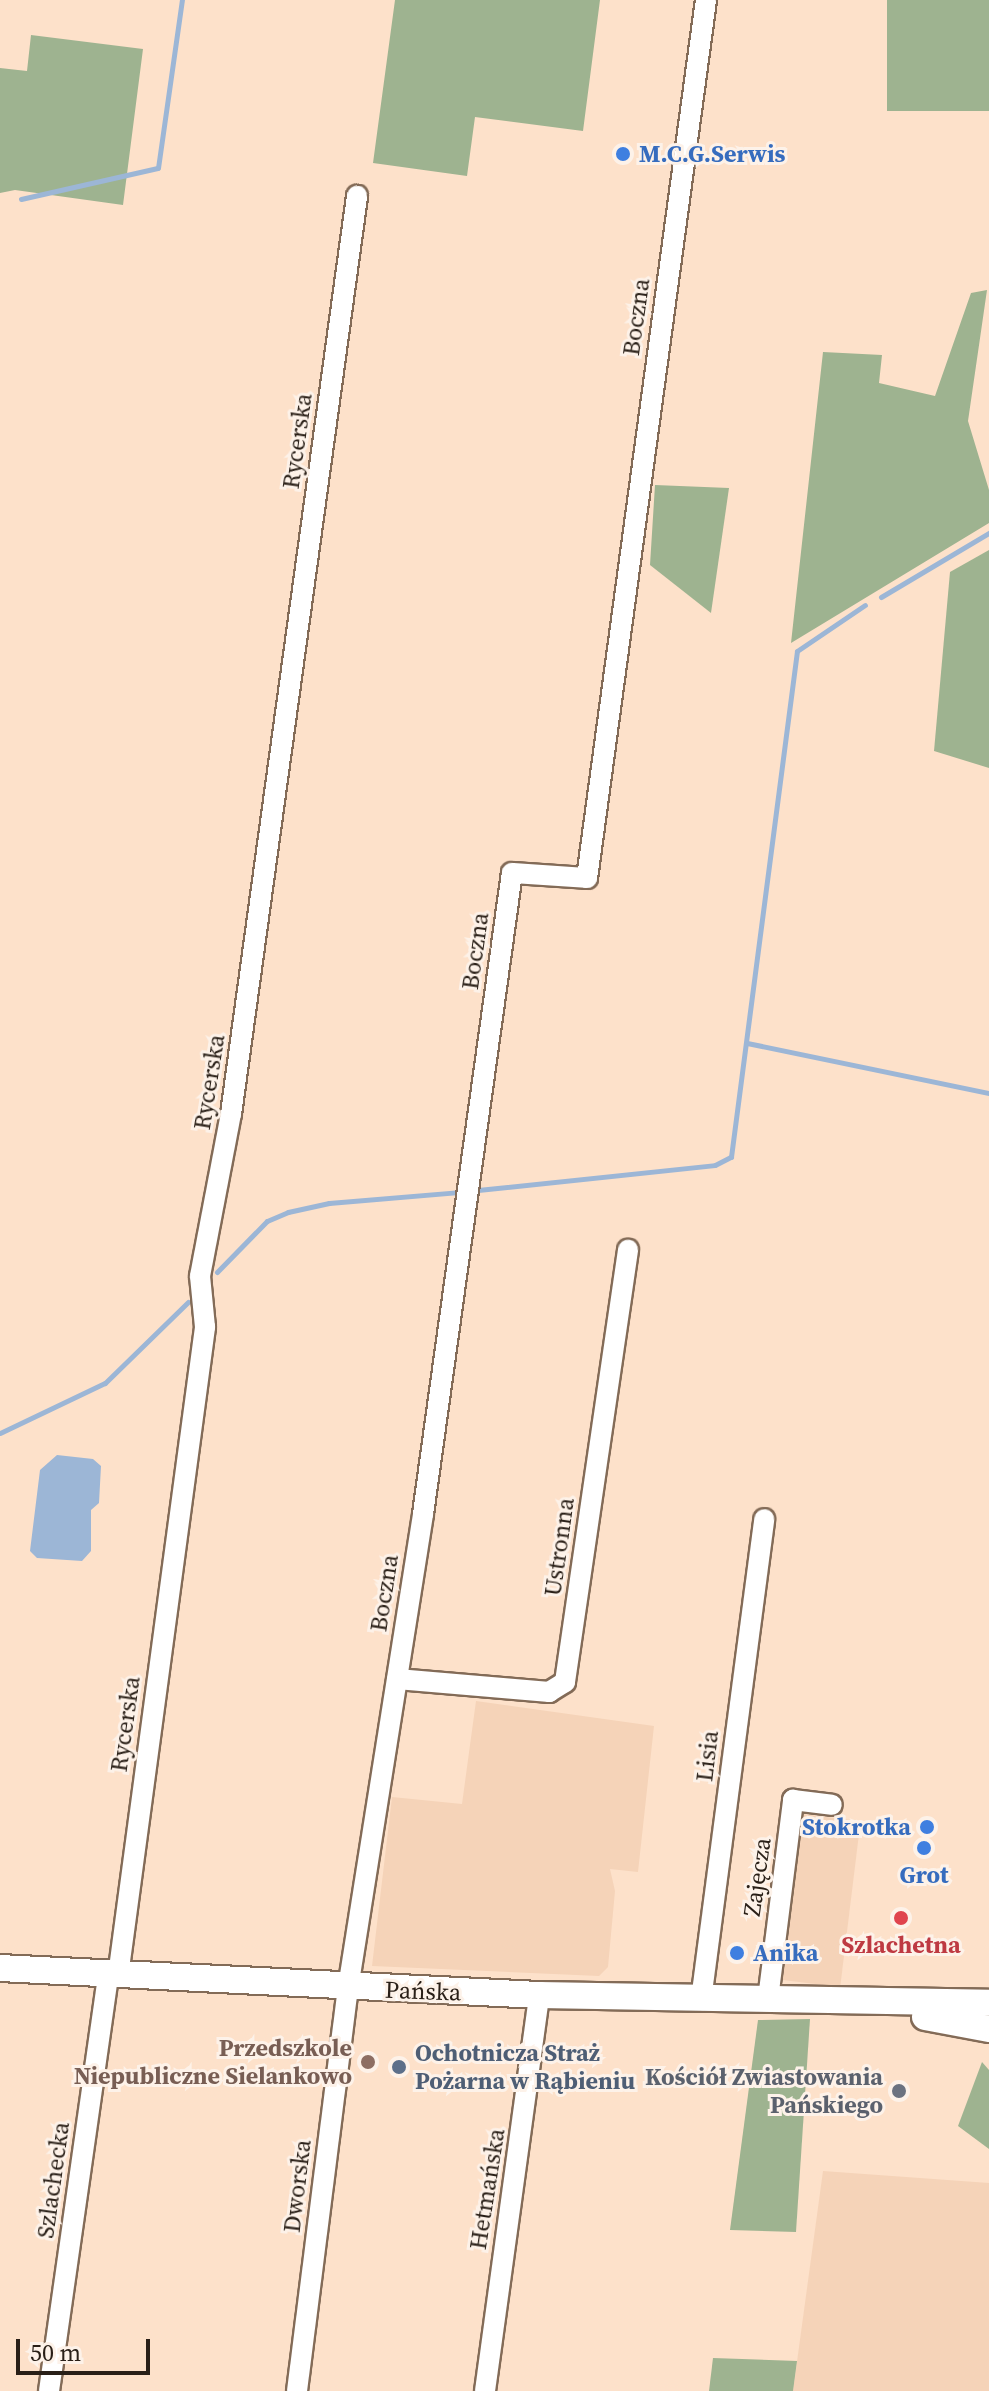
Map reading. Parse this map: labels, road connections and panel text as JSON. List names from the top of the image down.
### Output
{
  "streets": {
    "street": [
      "Boczna",
      "Rycerska",
      "Ustronna",
      "Lisia",
      "Zajęcza",
      "Pańska",
      "Szlachecka",
      "Dworska",
      "Hetmańska"
    ]
  },
  "crossings": [
    ["Boczna", "Ustronna"],
    ["Boczna", "Pańska"],
    ["Boczna", "Dworska"],
    ["Rycerska", "Pańska"],
    ["Rycerska", "Szlachecka"],
    ["Lisia", "Pańska"],
    ["Zajęcza", "Pańska"],
    ["Pańska", "Szlachecka"],
    ["Pańska", "Dworska"],
    ["Pańska", "Hetmańska"]
  ],
  "places": [
    "M.C.G.Serwis",
    "Stokrotka",
    "Grot",
    "Szlachetna",
    "Anika",
    "Przedszkole Niepubliczne Sielankowo",
    "Ochotnicza Straż Pożarna w Rąbieniu",
    "Kościół Zwiastowania Pańskiego"
  ],
  "scale_bar": "50 m"
}
